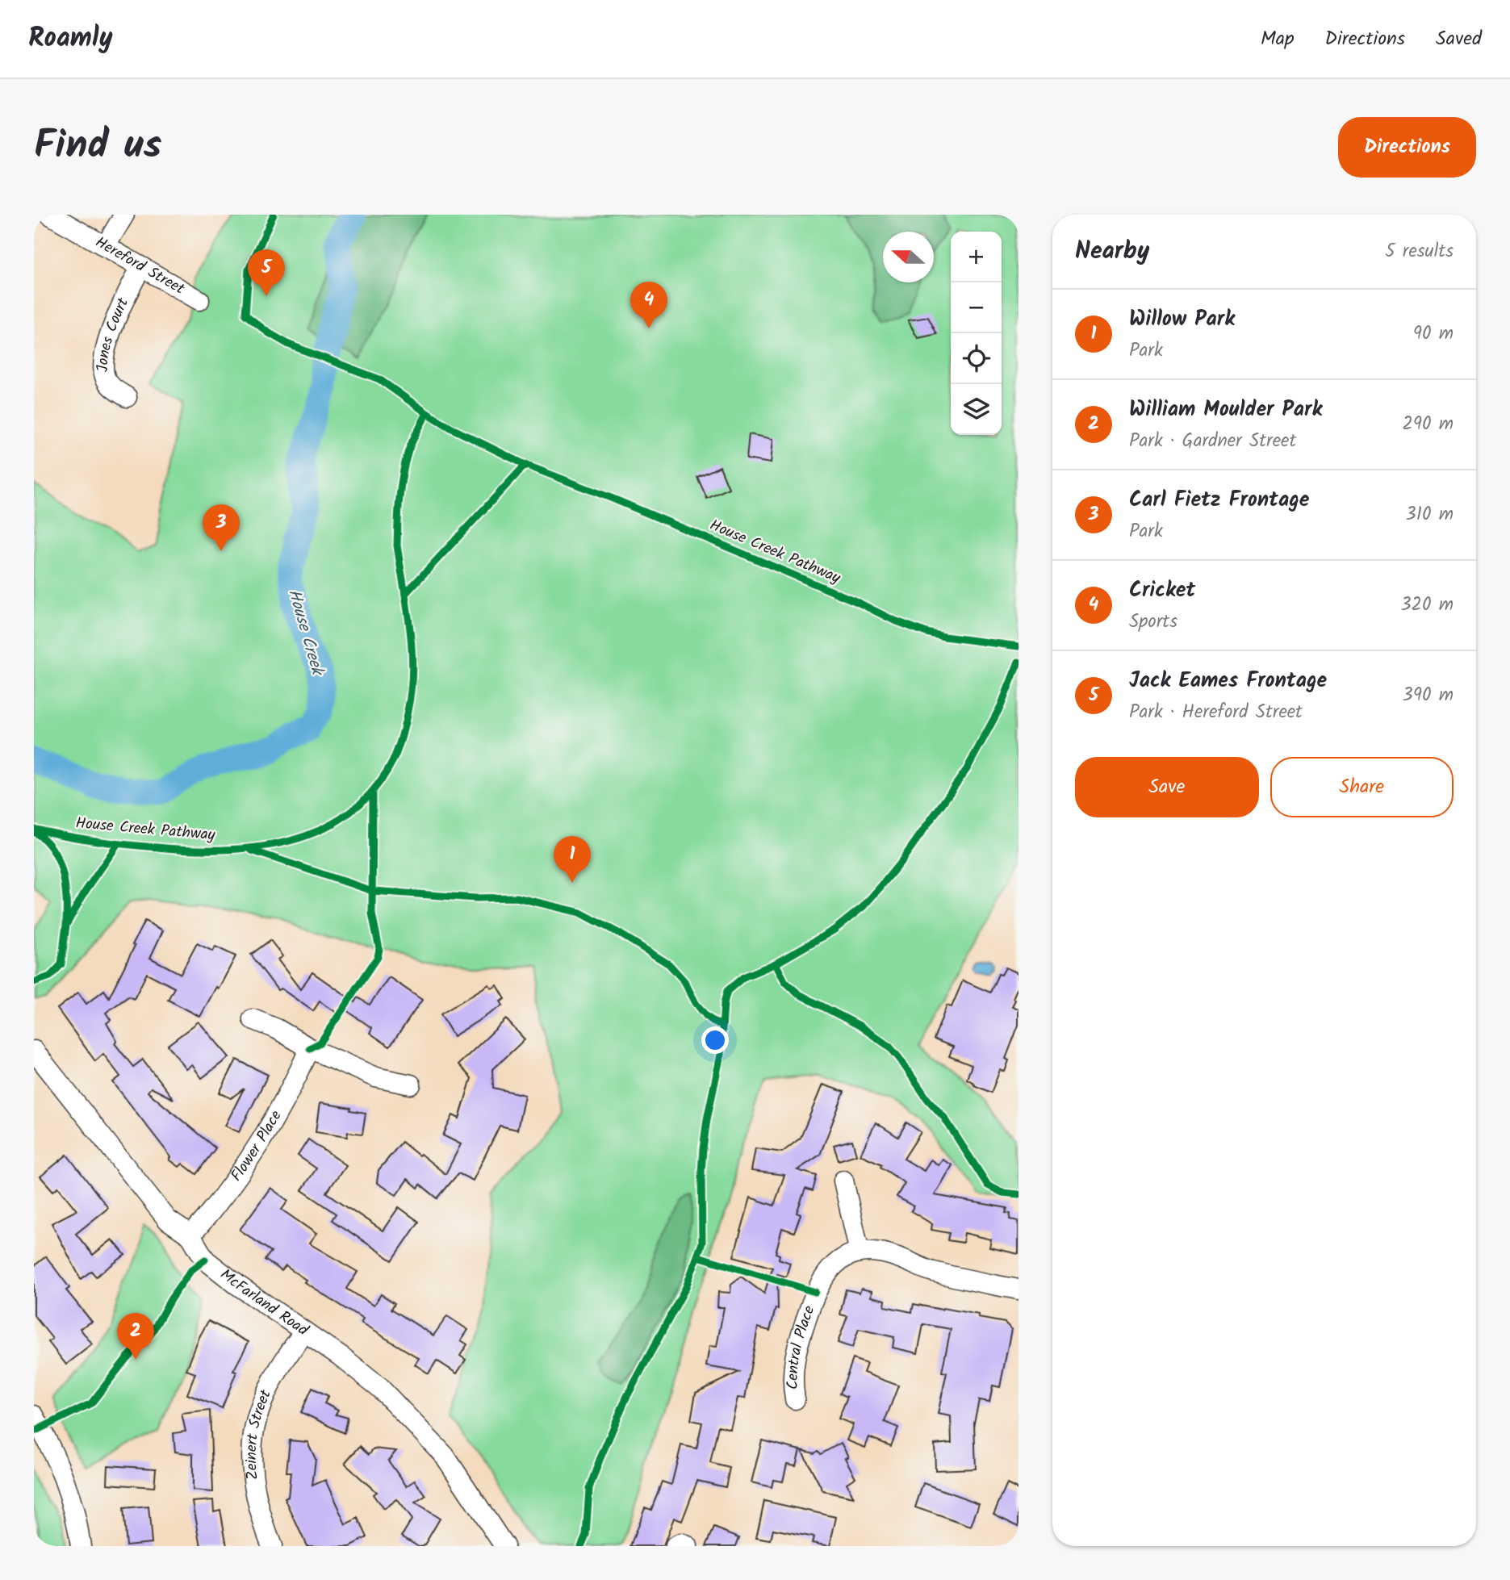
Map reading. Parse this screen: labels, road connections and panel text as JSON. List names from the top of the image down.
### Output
{
  "streets": {
    "street": [
      "Hereford Street",
      "Jones Court",
      "Flower Place",
      "McFarland Road",
      "Central Place",
      "Zeinert Street"
    ],
    "cycle path": ["House Creek Pathway"]
  },
  "crossings": [
    ["Hereford Street", "Jones Court"],
    ["Flower Place", "McFarland Road"],
    ["McFarland Road", "Zeinert Street"]
  ],
  "water": ["House Creek"],
  "north": "left",
  "page": {
    "header": "Roamly",
    "nav": ["Map", "Directions", "Saved"],
    "title": "Find us",
    "buttons": [
      "Directions",
      ["Save", "Share"]
    ],
    "heading": ["Nearby", "5 results"],
    "map_buttons": ["+", "−"],
    "pins": [
      "5",
      "4",
      "3",
      "1",
      "2"
    ],
    "list": [
      {
        "mark": "1",
        "name": "Willow Park",
        "note": "Park",
        "value": "90 m"
      },
      {
        "mark": "2",
        "name": "William Moulder Park",
        "note": "Park · Gardner Street",
        "value": "290 m"
      },
      {
        "mark": "3",
        "name": "Carl Fietz Frontage",
        "note": "Park",
        "value": "310 m"
      },
      {
        "mark": "4",
        "name": "Cricket",
        "note": "Sports",
        "value": "320 m"
      },
      {
        "mark": "5",
        "name": "Jack Eames Frontage",
        "note": "Park · Hereford Street",
        "value": "390 m"
      }
    ]
  }
}
